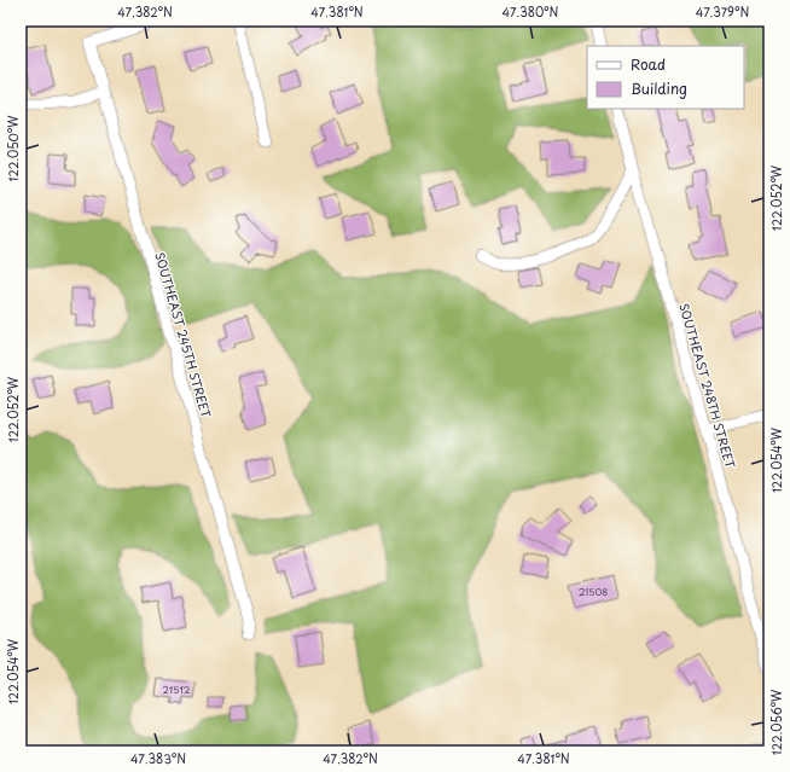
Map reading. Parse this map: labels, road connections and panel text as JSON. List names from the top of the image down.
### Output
{
  "streets": {
    "street": ["SOUTHEAST 245TH STREET", "SOUTHEAST 248TH STREET"]
  },
  "house_numbers": ["21508", "21512"],
  "legend": ["Road", "Building"],
  "coordinates": [
    "47.382°N",
    "47.381°N",
    "47.380°N",
    "47.379°N",
    "122.050°W",
    "122.052°W",
    "122.054°W",
    "122.056°W",
    "47.383°N"
  ]
}
